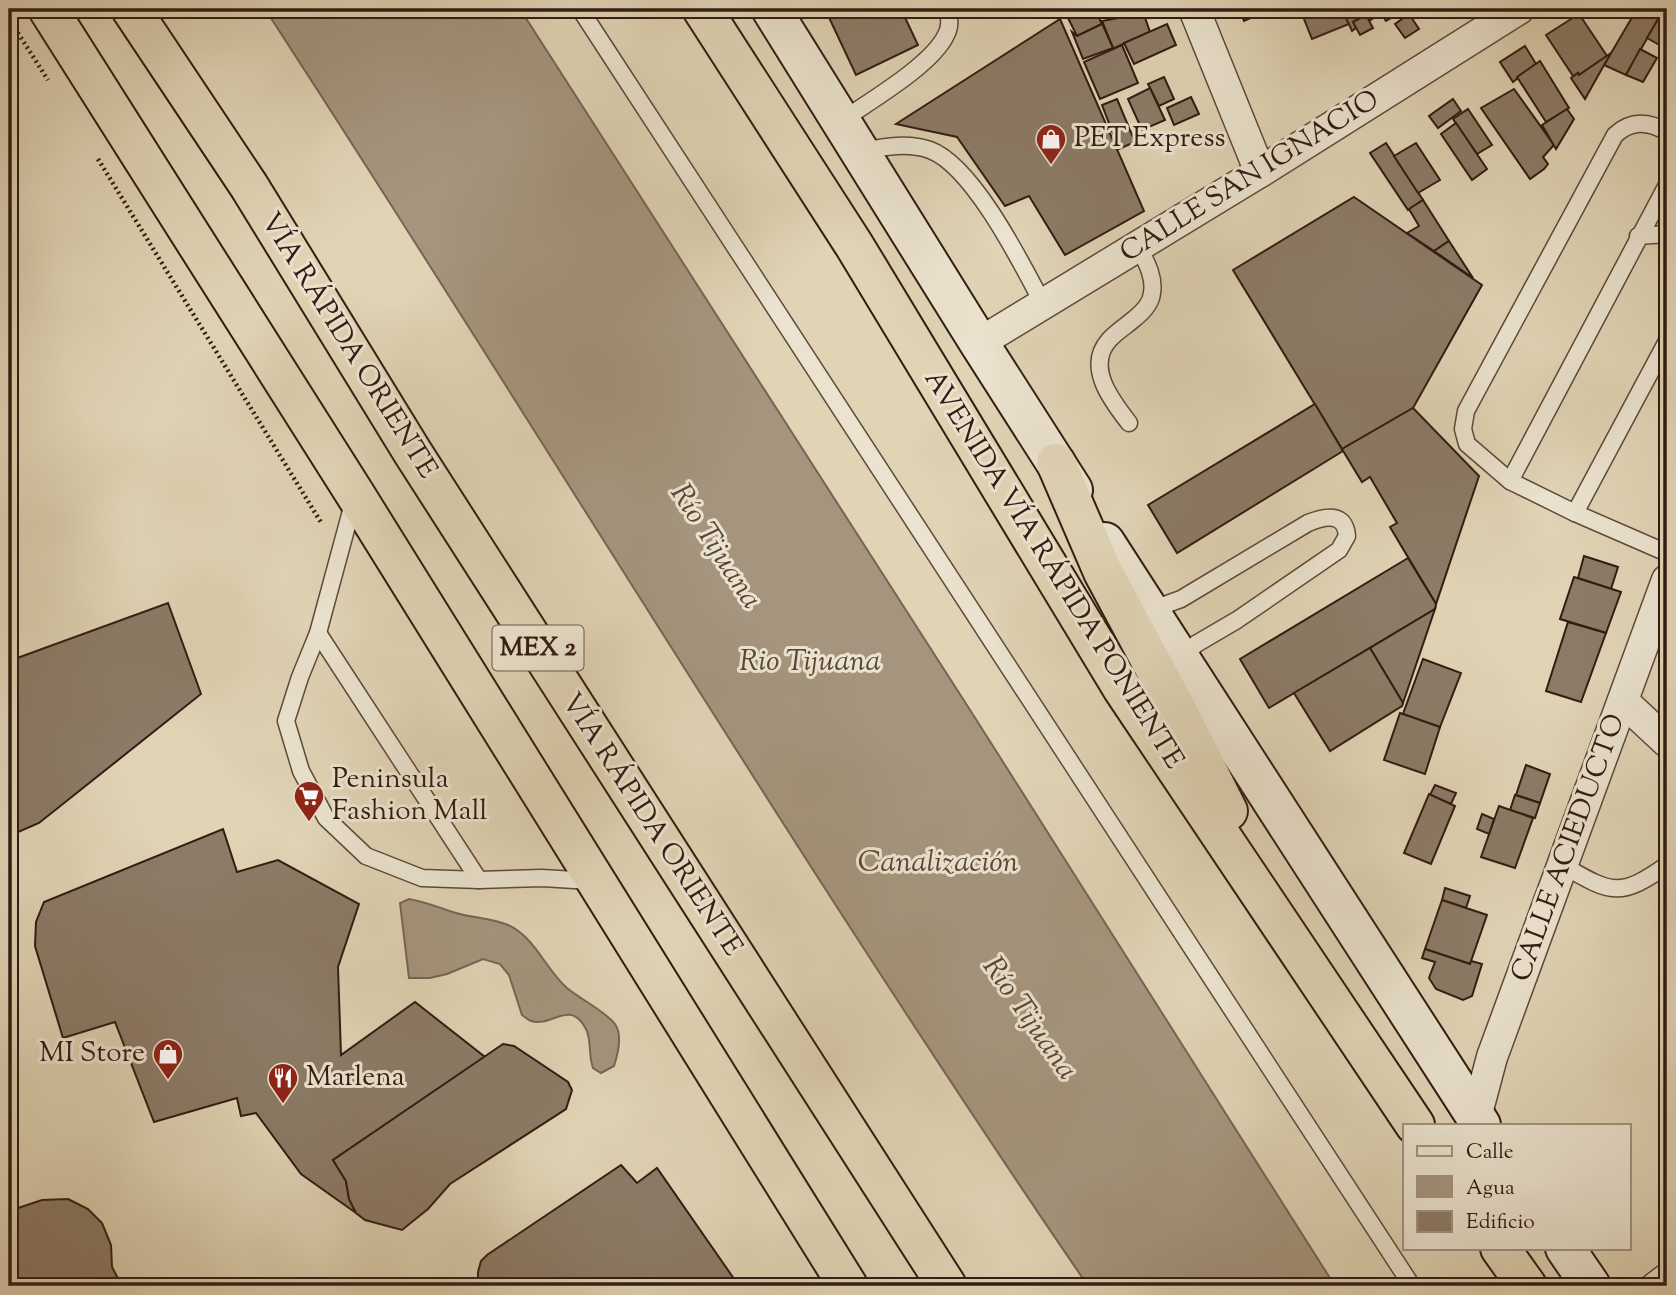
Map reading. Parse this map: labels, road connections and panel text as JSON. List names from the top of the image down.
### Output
{
  "streets": {
    "highway": ["VÍA RÁPIDA ORIENTE", "AVENIDA VÍA RÁPIDA PONIENTE", "MEX 2"],
    "street": ["CALLE SAN IGNACIO", "CALLE ACIEDUCTO"]
  },
  "crossings": [
    ["CALLE SAN IGNACIO", "AVENIDA VÍA RÁPIDA PONIENTE"],
    ["AVENIDA VÍA RÁPIDA PONIENTE", "CALLE ACIEDUCTO"]
  ],
  "water": ["Río Tijuana", "Rio Tijuana", "Canalización"],
  "places": {
    "shop": ["PET Express", "MI Store"],
    "supermarket": ["Peninsula Fashion Mall"],
    "restaurant": ["Marlena"]
  },
  "legend": ["Calle", "Agua", "Edificio"]
}
